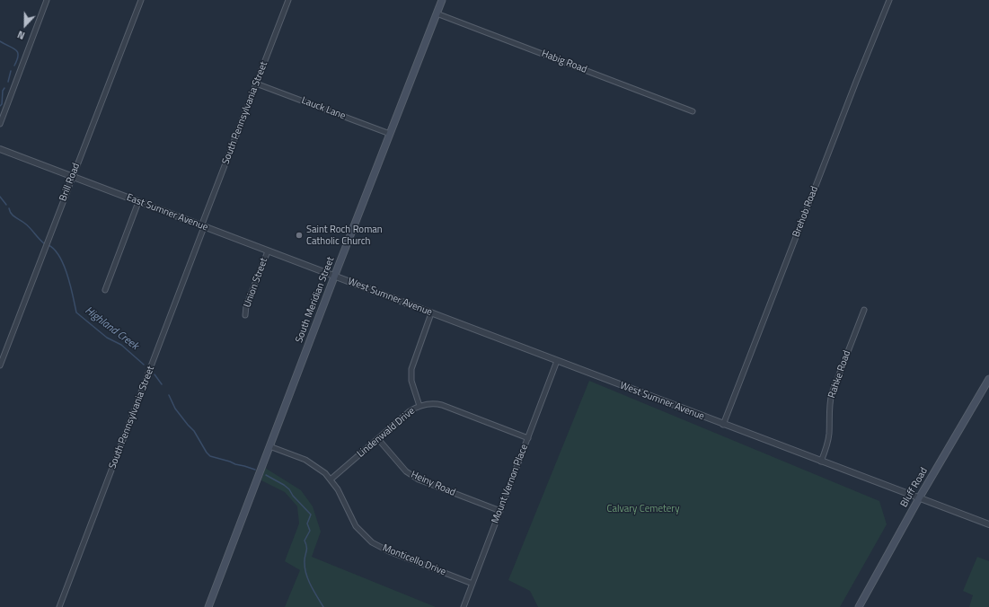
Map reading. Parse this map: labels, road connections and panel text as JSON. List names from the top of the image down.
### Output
{
  "streets": {
    "main road": ["South Meridian Street", "Bluff Road"],
    "street": [
      "Habig Road",
      "Lauck Lane",
      "South Pennsylvania Street",
      "Brill Road",
      "Brehob Road",
      "East Sumner Avenue",
      "Union Street",
      "West Sumner Avenue",
      "Rahke Road",
      "Lindenwald Drive",
      "Heiny Road",
      "Mount Vernon Place",
      "Monticello Drive"
    ]
  },
  "crossings": [
    ["Habig Road", "South Meridian Street"],
    ["Lauck Lane", "South Pennsylvania Street"],
    ["Lauck Lane", "South Meridian Street"],
    ["South Pennsylvania Street", "East Sumner Avenue"],
    ["Brill Road", "East Sumner Avenue"],
    ["Brehob Road", "West Sumner Avenue"],
    ["East Sumner Avenue", "Union Street"],
    ["East Sumner Avenue", "West Sumner Avenue"],
    ["East Sumner Avenue", "South Meridian Street"],
    ["West Sumner Avenue", "South Meridian Street"],
    ["West Sumner Avenue", "Rahke Road"],
    ["West Sumner Avenue", "Mount Vernon Place"],
    ["West Sumner Avenue", "Bluff Road"],
    ["South Meridian Street", "Monticello Drive"],
    ["Lindenwald Drive", "Heiny Road"],
    ["Lindenwald Drive", "Mount Vernon Place"],
    ["Lindenwald Drive", "Monticello Drive"],
    ["Heiny Road", "Mount Vernon Place"],
    ["Mount Vernon Place", "Monticello Drive"]
  ],
  "water": ["Highland Creek"],
  "parks": ["Calvary Cemetery"],
  "places": ["Saint Roch Roman Catholic Church"],
  "north": "bottom"
}
